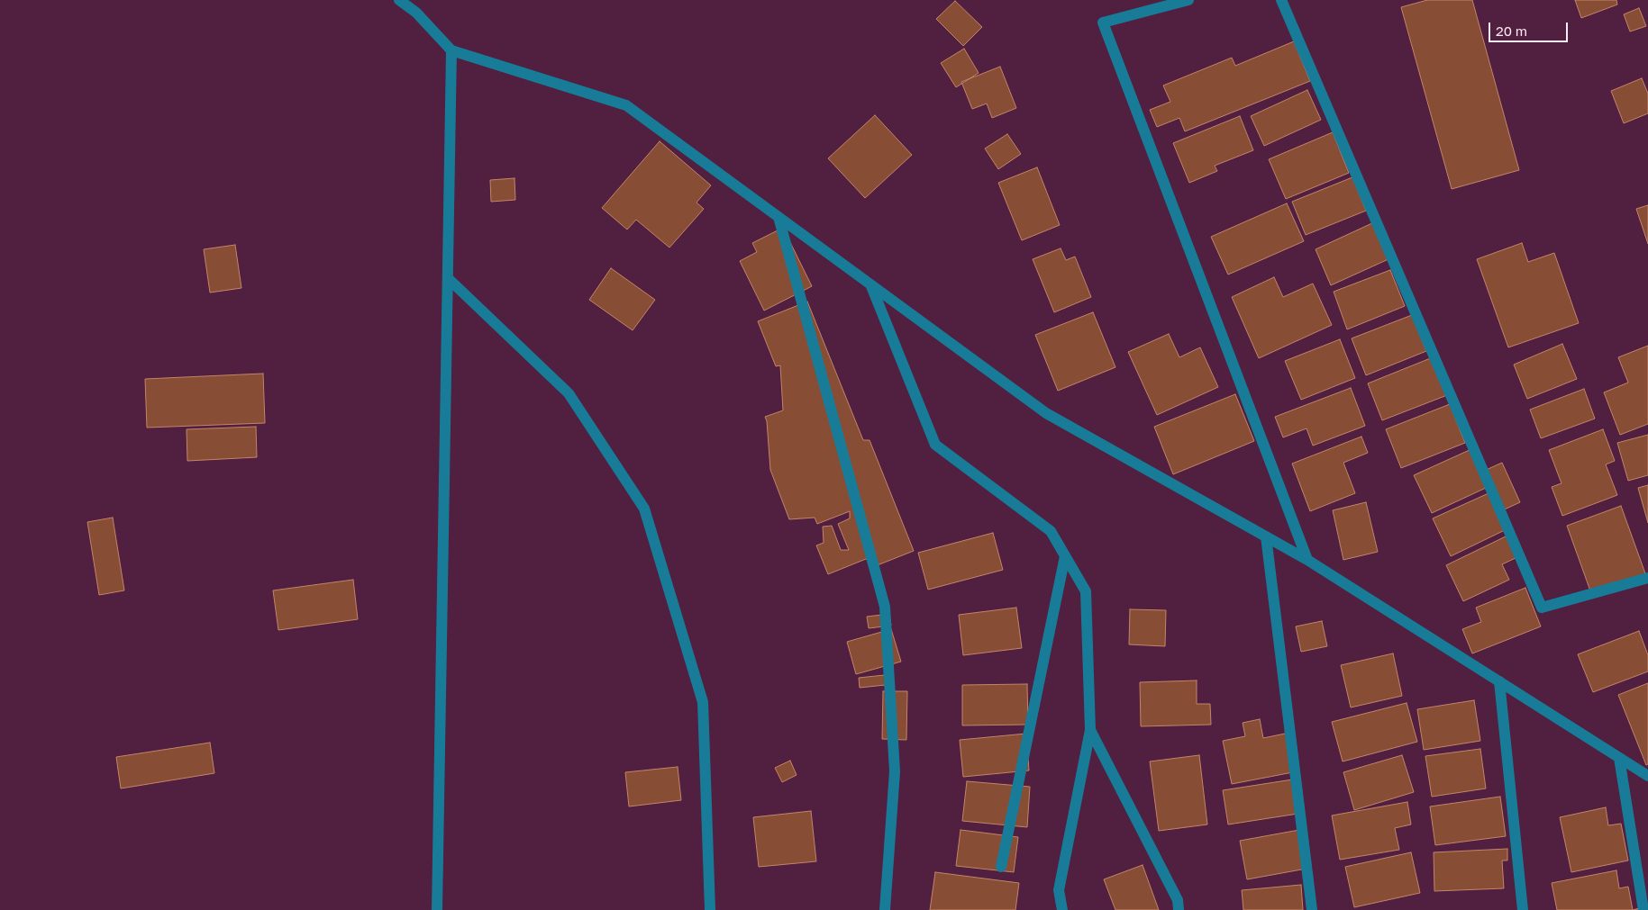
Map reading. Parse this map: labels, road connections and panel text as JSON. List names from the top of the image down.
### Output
{
  "scale_bar": "20 m"
}
